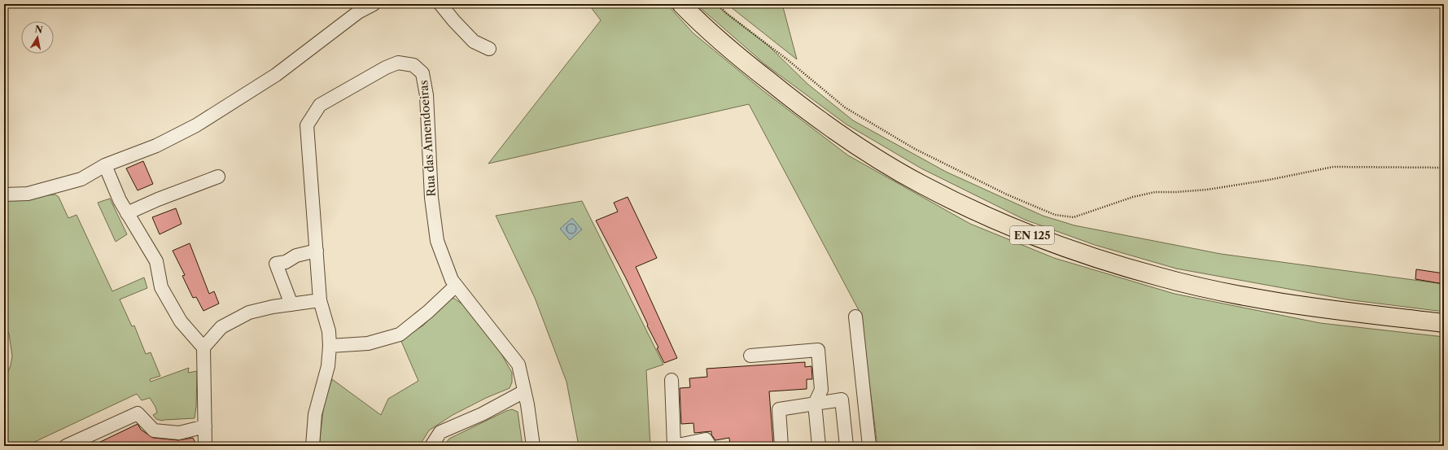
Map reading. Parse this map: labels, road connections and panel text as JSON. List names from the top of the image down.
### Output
{
  "streets": {
    "main road": ["EN 125"],
    "street": ["Rua das Amendoeiras"]
  },
  "north": "top"
}
